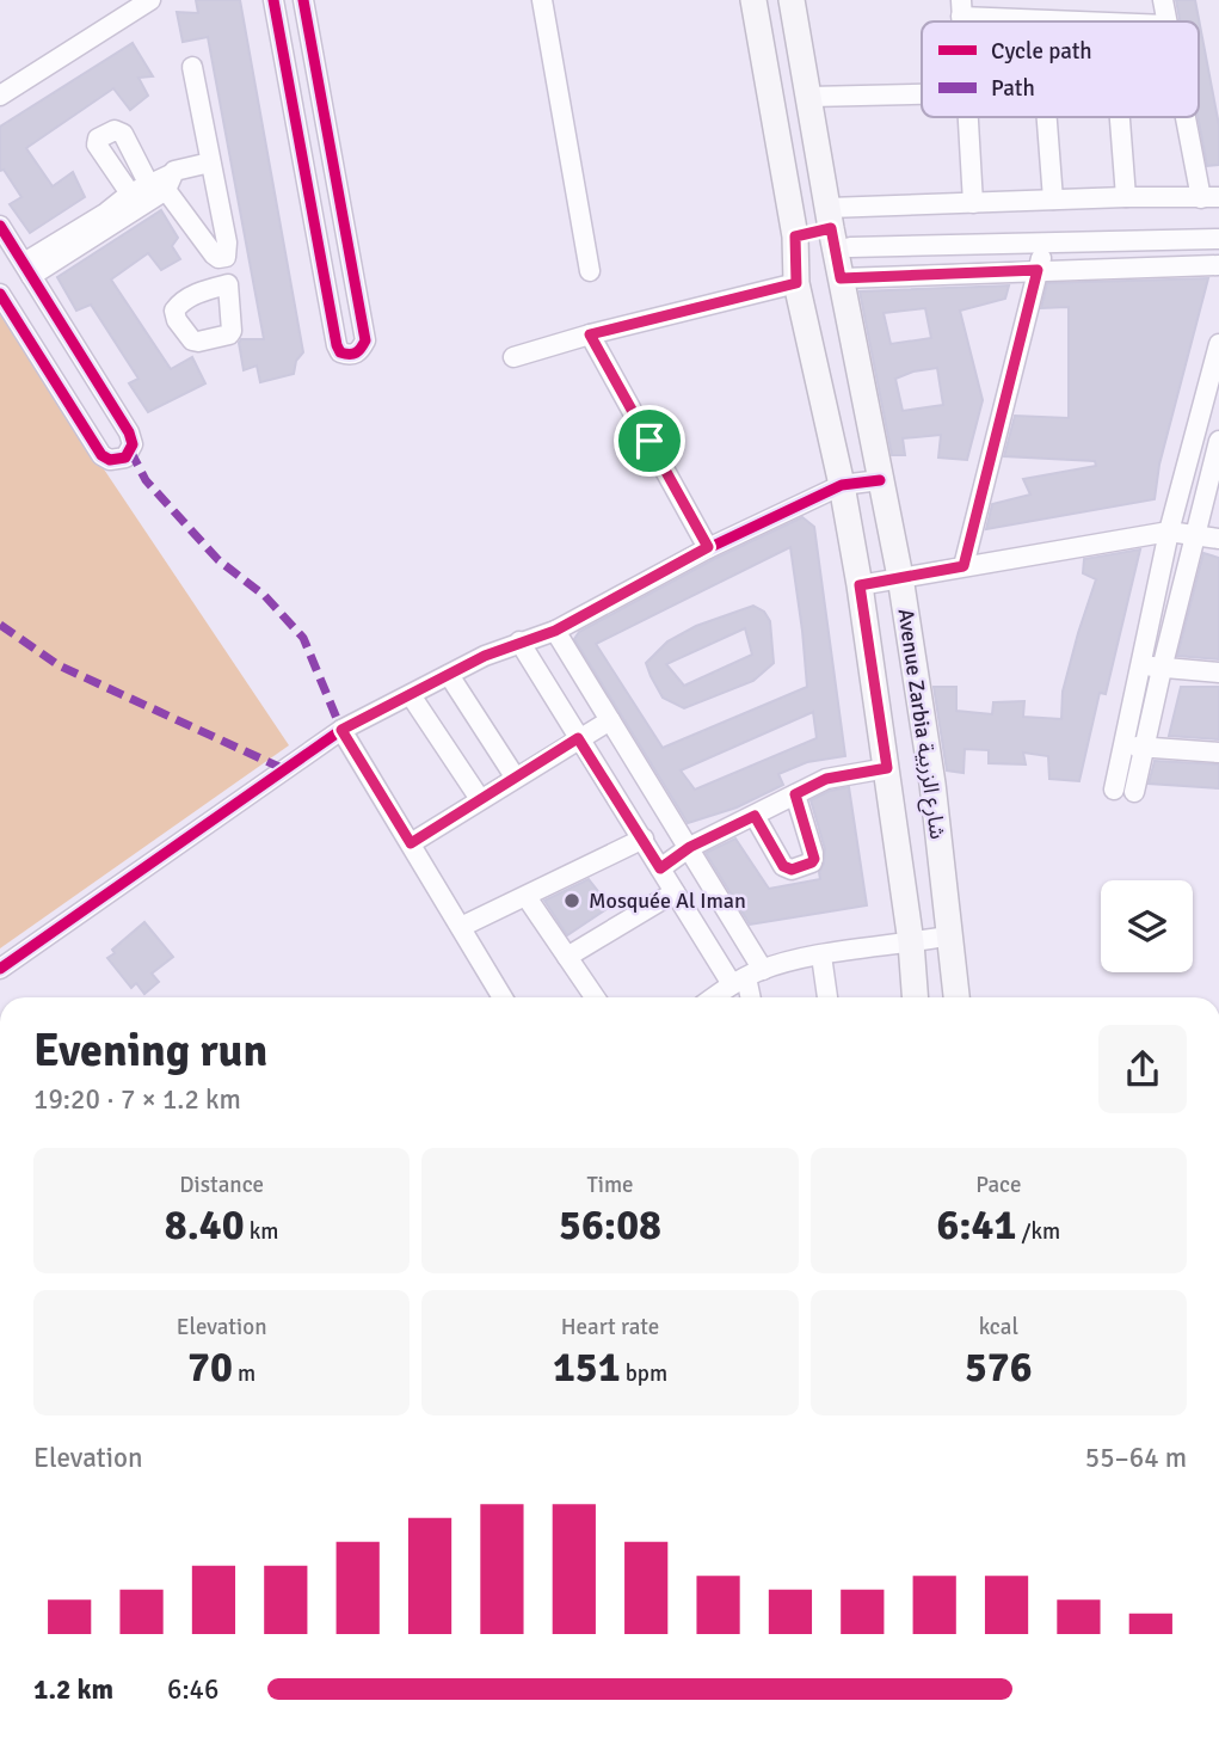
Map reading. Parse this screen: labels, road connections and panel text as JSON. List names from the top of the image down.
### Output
{
  "streets": {
    "main road": ["Avenue Zarbia شارع الزربية"]
  },
  "places": ["Mosquée Al Iman"],
  "legend": ["Cycle path", "Path"],
  "page": {
    "heading": ["Evening run", "19:20 · 7 × 1.2 km"],
    "stats": [
      ["Distance", "8.40 km"],
      ["Time", "56:08"],
      ["Pace", "6:41 /km"],
      ["Elevation", "70 m"],
      ["Heart rate", "151 bpm"],
      ["kcal", "576"]
    ],
    "chart": ["Elevation", "55–64 m"],
    "list": [
      {
        "name": "1.2 km",
        "note": "6:46"
      }
    ]
  }
}
